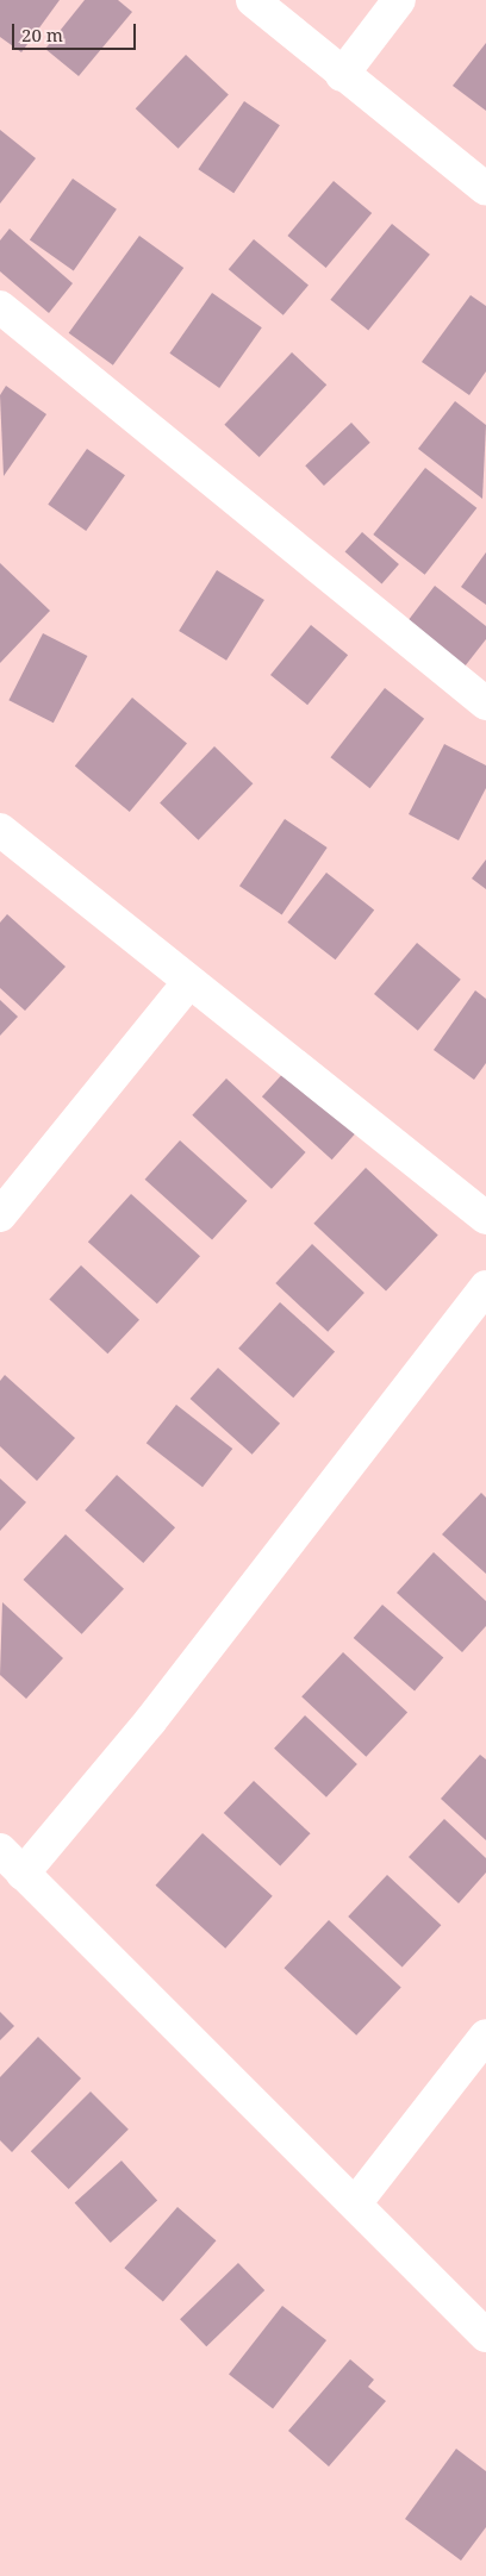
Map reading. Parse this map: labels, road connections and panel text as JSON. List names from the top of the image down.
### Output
{
  "scale_bar": "20 m"
}
